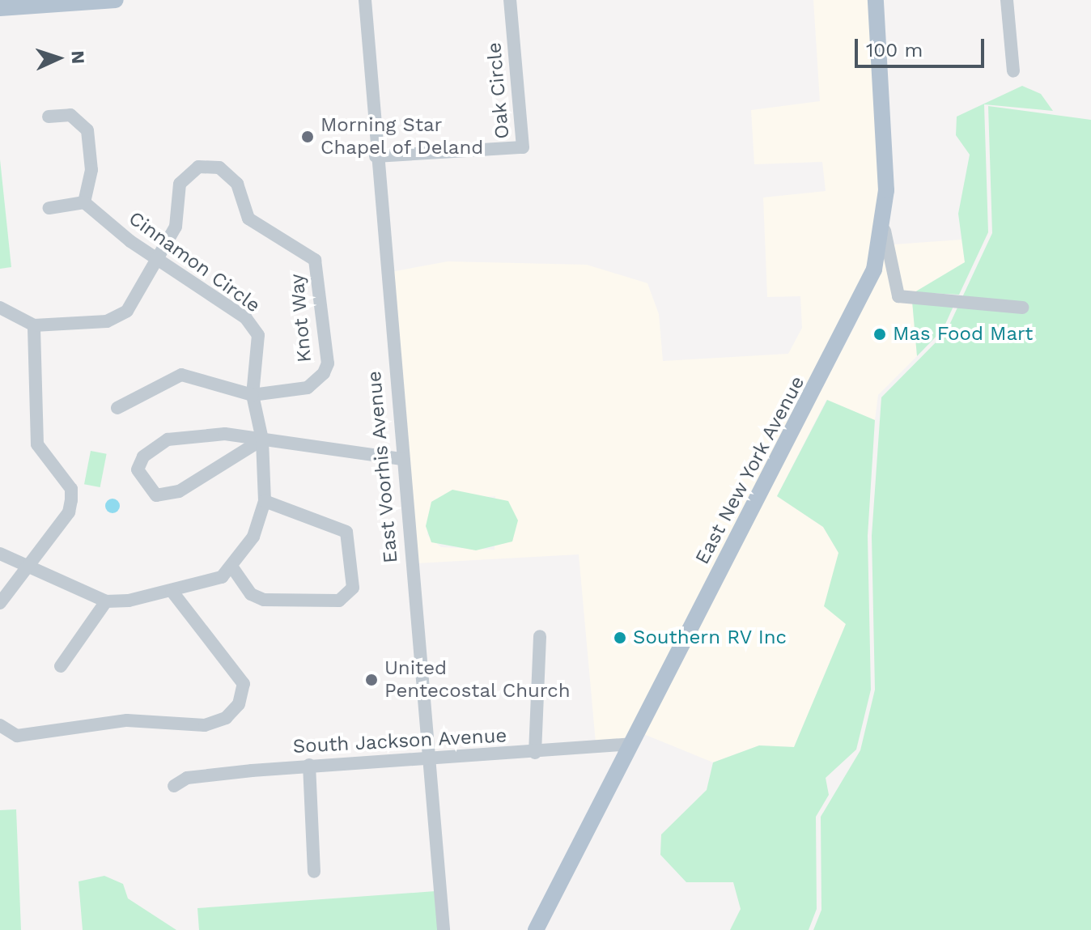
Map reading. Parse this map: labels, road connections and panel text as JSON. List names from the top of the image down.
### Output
{
  "streets": {
    "main road": ["East New York Avenue"],
    "street": [
      "Oak Circle",
      "Cinnamon Circle",
      "Knot Way",
      "East Voorhis Avenue",
      "South Jackson Avenue"
    ]
  },
  "crossings": [
    ["Oak Circle", "East Voorhis Avenue"],
    ["Cinnamon Circle", "Knot Way"],
    ["East Voorhis Avenue", "South Jackson Avenue"],
    ["East New York Avenue", "South Jackson Avenue"]
  ],
  "places": [
    "Morning Star Chapel of Deland",
    "Mas Food Mart",
    "Southern RV Inc",
    "United Pentecostal Church"
  ],
  "scale_bar": "100 m",
  "north": "right"
}
